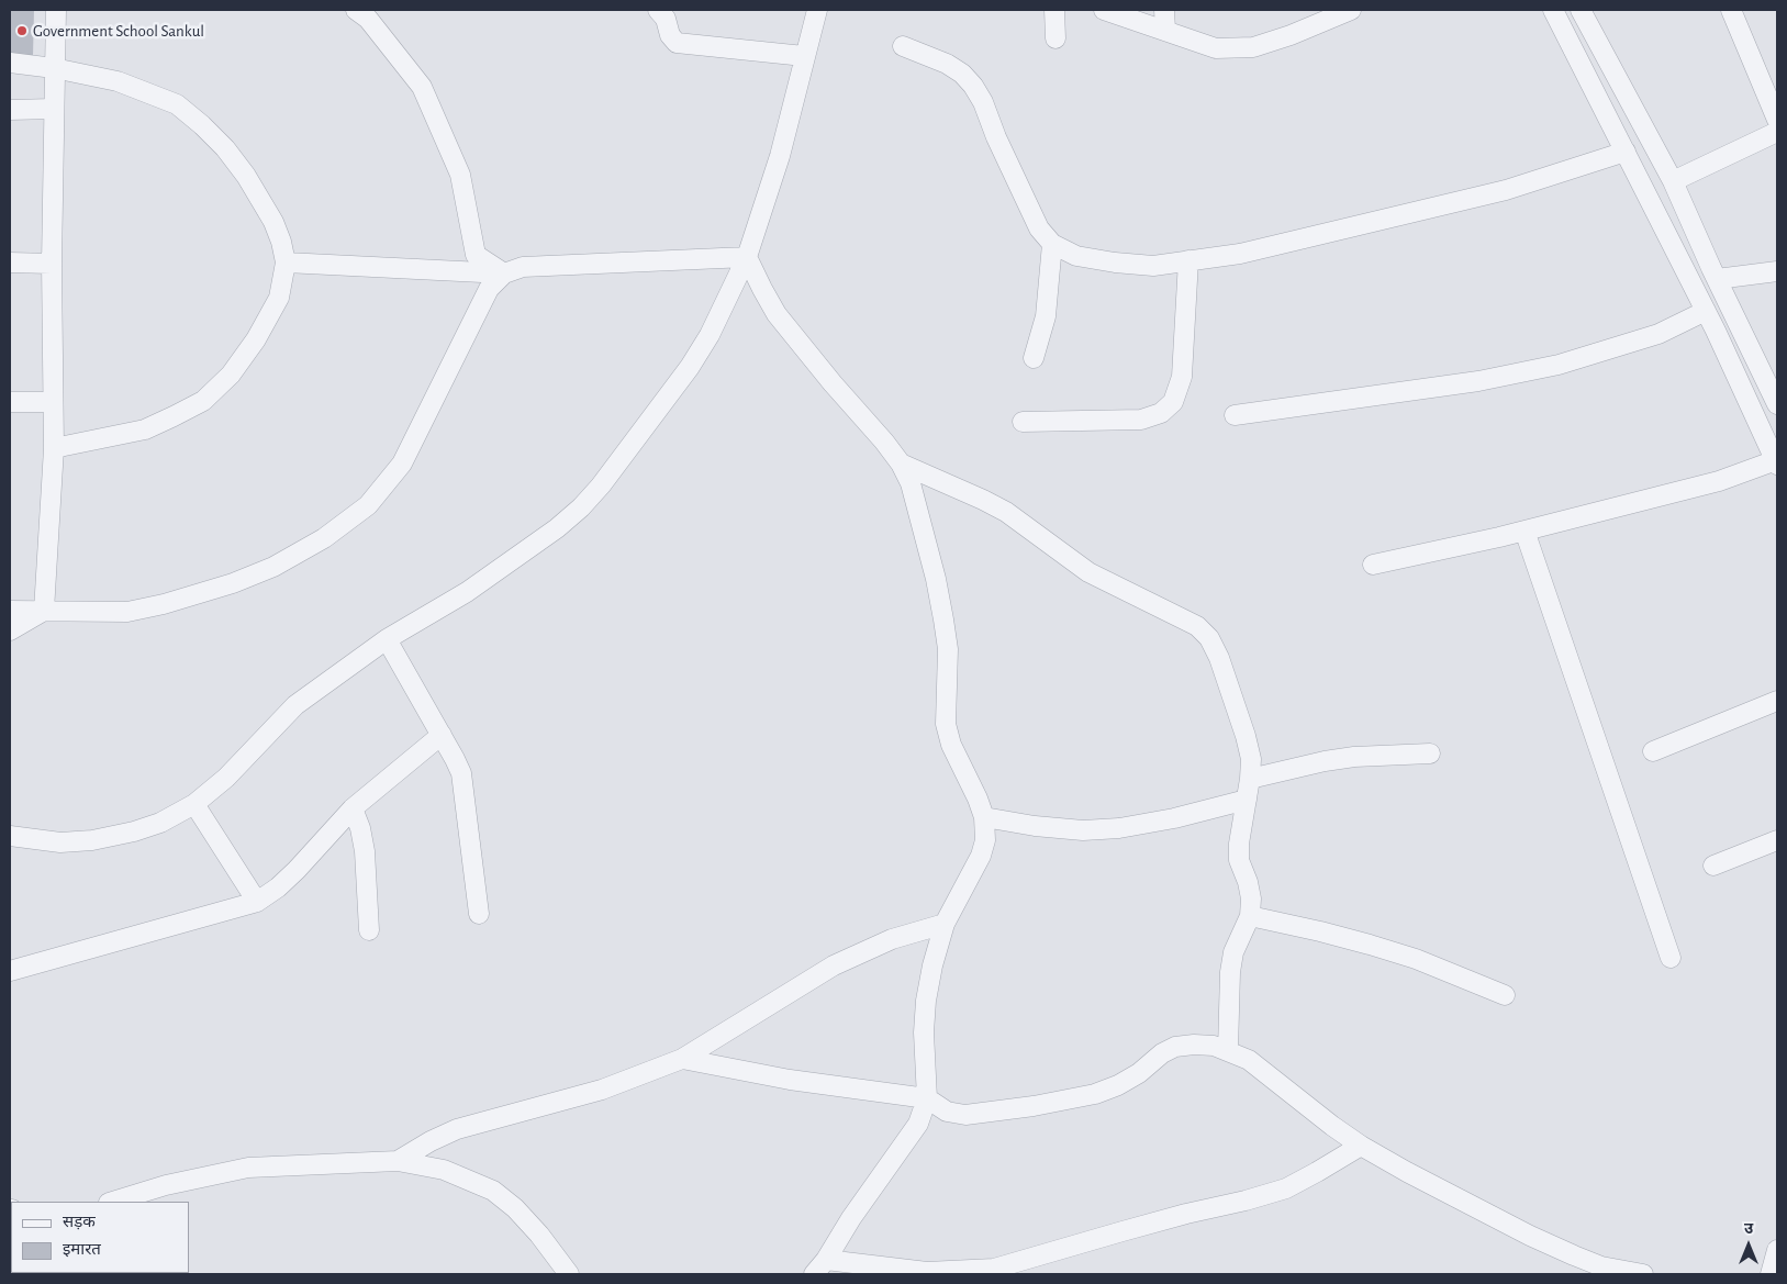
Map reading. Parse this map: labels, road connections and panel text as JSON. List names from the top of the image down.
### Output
{
  "places": ["Government School Sankul"],
  "legend": ["सड़क", "इमारत"],
  "north": "top"
}
